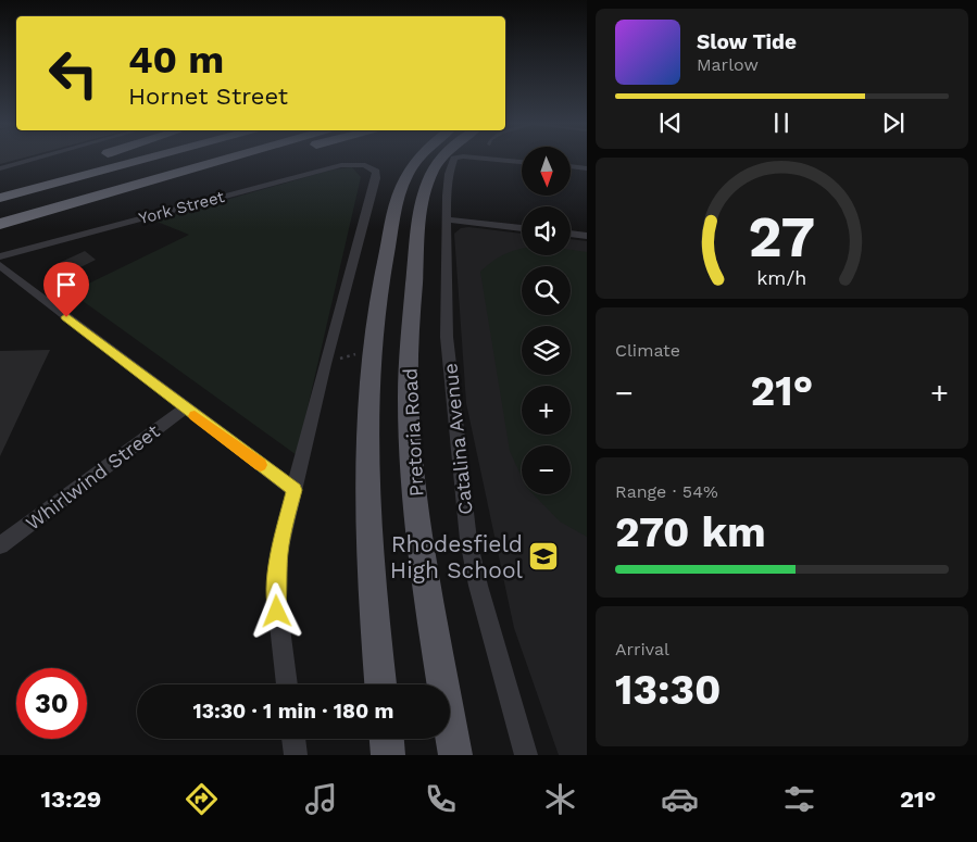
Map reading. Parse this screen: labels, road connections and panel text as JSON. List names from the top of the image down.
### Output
{
  "streets": {
    "main road": ["Pretoria Road"],
    "street": ["York Street", "Catalina Avenue", "Whirlwind Street"]
  },
  "places": {
    "school or university": ["Rhodesfield High School"]
  },
  "north": "bottom",
  "page": {
    "turn": ["40 m", "Hornet Street"],
    "song": ["Slow Tide", "Marlow"],
    "map_buttons": ["+", "−"],
    "tile": [
      "Climate",
      ["Range · 54%", "270 km"],
      ["Arrival", "13:30"]
    ],
    "heat": ["−", "21°", "+"],
    "limit": "30",
    "trip": "13:30 · 1 min · 180 m",
    "tabs": ["13:29", "21°"],
    "gauge": ["27", "km/h"]
  }
}
